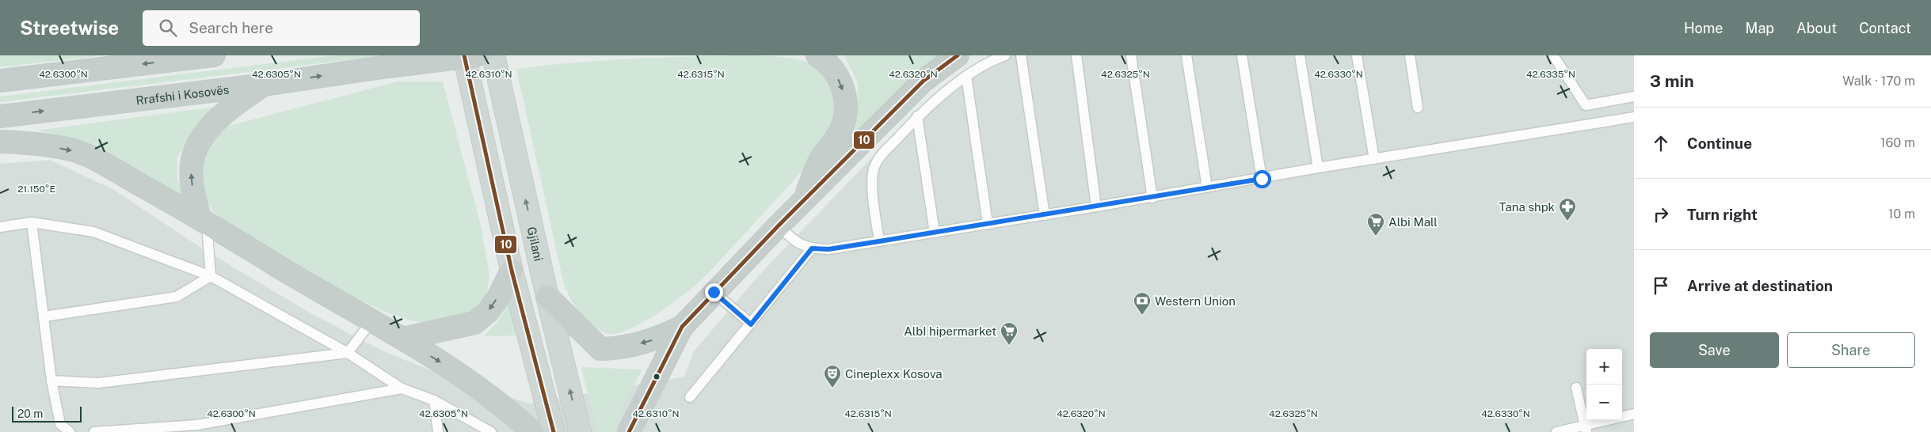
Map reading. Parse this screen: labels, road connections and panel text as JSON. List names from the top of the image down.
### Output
{
  "streets": {
    "highway": ["Rrafshi i Kosovës"],
    "main road": ["Gjilani"]
  },
  "places": {
    "pharmacy": ["Tana shpk"],
    "supermarket": ["Albi Mall", "AlbI hipermarket"],
    "bank": ["Western Union"],
    "theatre": ["Cineplexx Kosova"]
  },
  "lines": ["transit line 10"],
  "scale_bar": "20 m",
  "page": {
    "header": "Streetwise",
    "search": "Search here",
    "nav": [
      "Home",
      "Map",
      "About",
      "Contact"
    ],
    "heading": ["3 min", "Walk · 170 m"],
    "list": [
      ["Continue", "160 m"],
      ["Turn right", "10 m"],
      "Arrive at destination"
    ],
    "buttons": ["Save", "Share"],
    "map_buttons": ["+", "−"],
    "scale": "20 m"
  },
  "coordinates": [
    "42.6300°N",
    "42.6305°N",
    "42.6310°N",
    "42.6315°N",
    "42.6320°N",
    "42.6325°N",
    "42.6330°N",
    "42.6335°N",
    "21.150°E"
  ]
}
